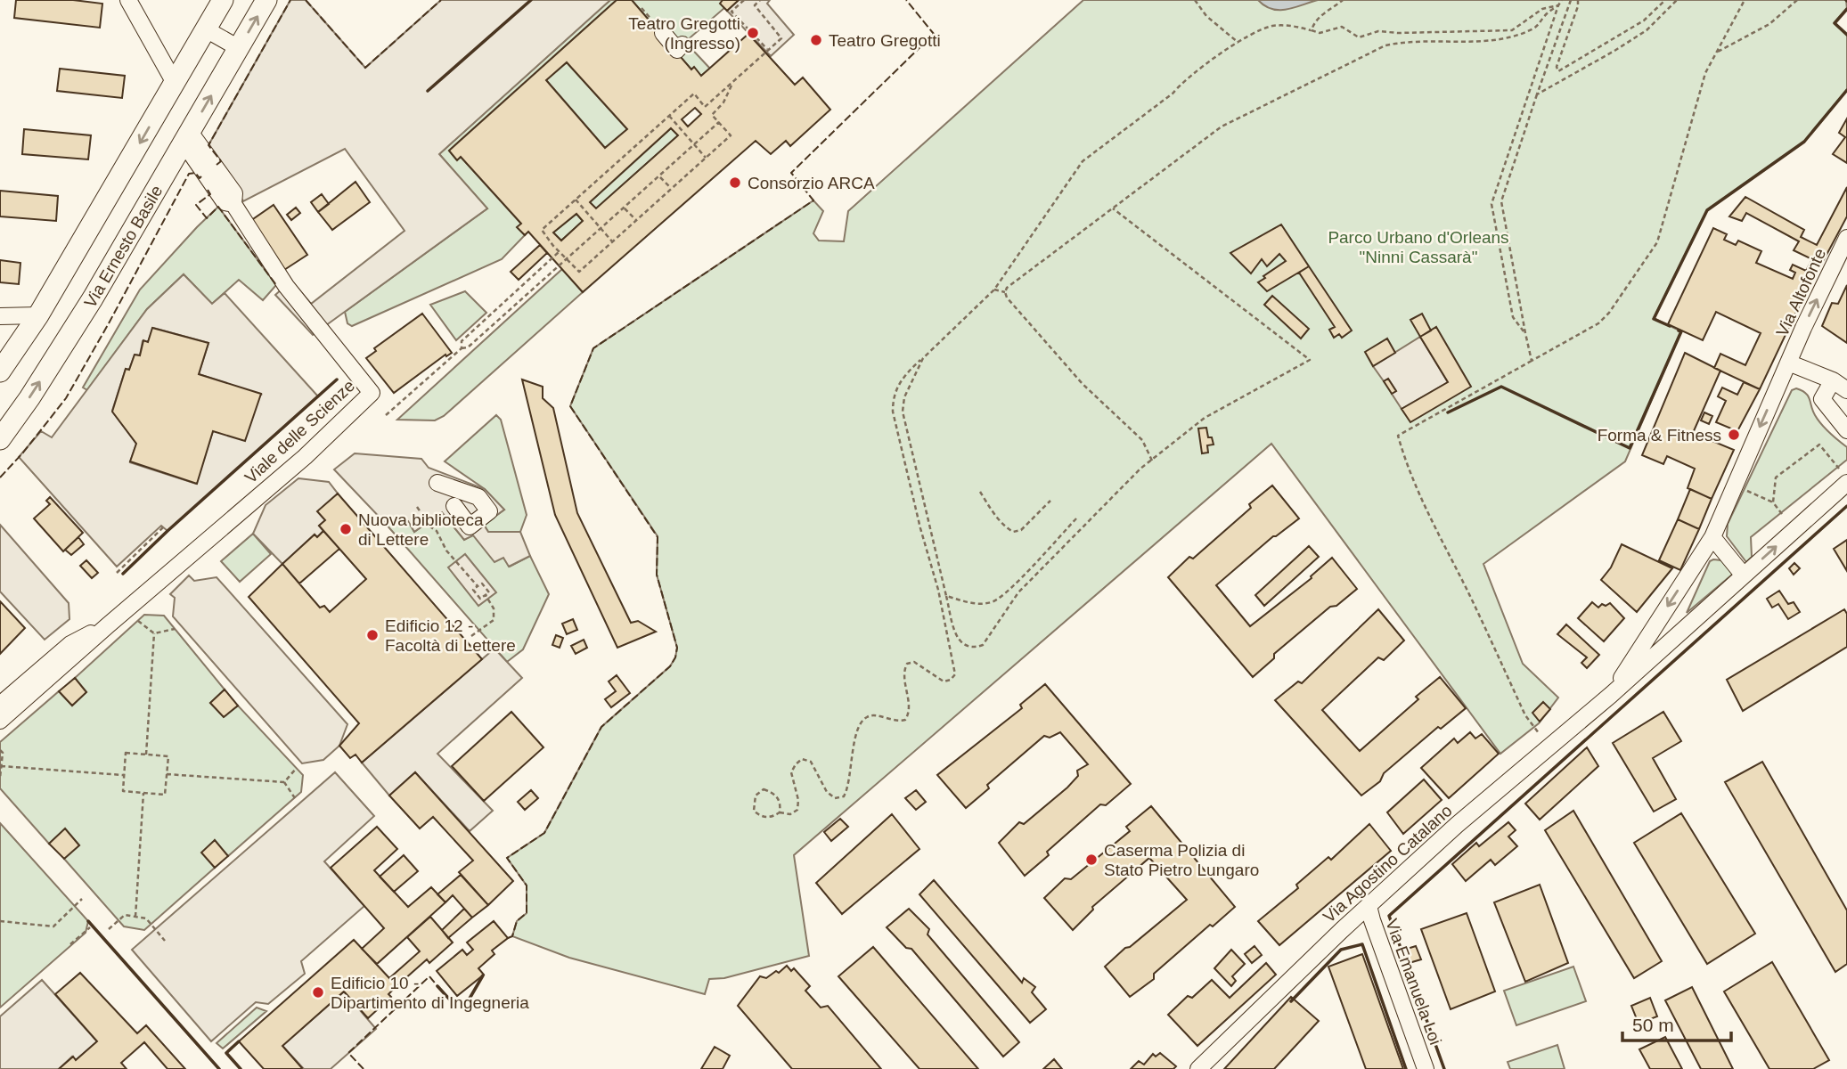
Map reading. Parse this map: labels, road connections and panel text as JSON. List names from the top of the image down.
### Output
{
  "streets": {
    "main road": ["Via Ernesto Basile"],
    "street": [
      "Via Altofonte",
      "Viale delle Scienze",
      "Via Agostino Catalano",
      "Via Emanuela Loi"
    ]
  },
  "crossings": [
    ["Via Ernesto Basile", "Viale delle Scienze"],
    ["Via Altofonte", "Via Agostino Catalano"],
    ["Via Agostino Catalano", "Via Emanuela Loi"]
  ],
  "parks": ["Parco Urbano d'Orleans \"Ninni Cassarà\""],
  "places": [
    "Teatro Gregotti (Ingresso)",
    "Teatro Gregotti",
    "Consorzio ARCA",
    "Forma & Fitness",
    "Nuova biblioteca di Lettere",
    "Edificio 12 - Facoltà di Lettere",
    "Caserma Polizia di Stato Pietro Lungaro",
    "Edificio 10 - Dipartimento di Ingegneria"
  ],
  "scale_bar": "50 m"
}
